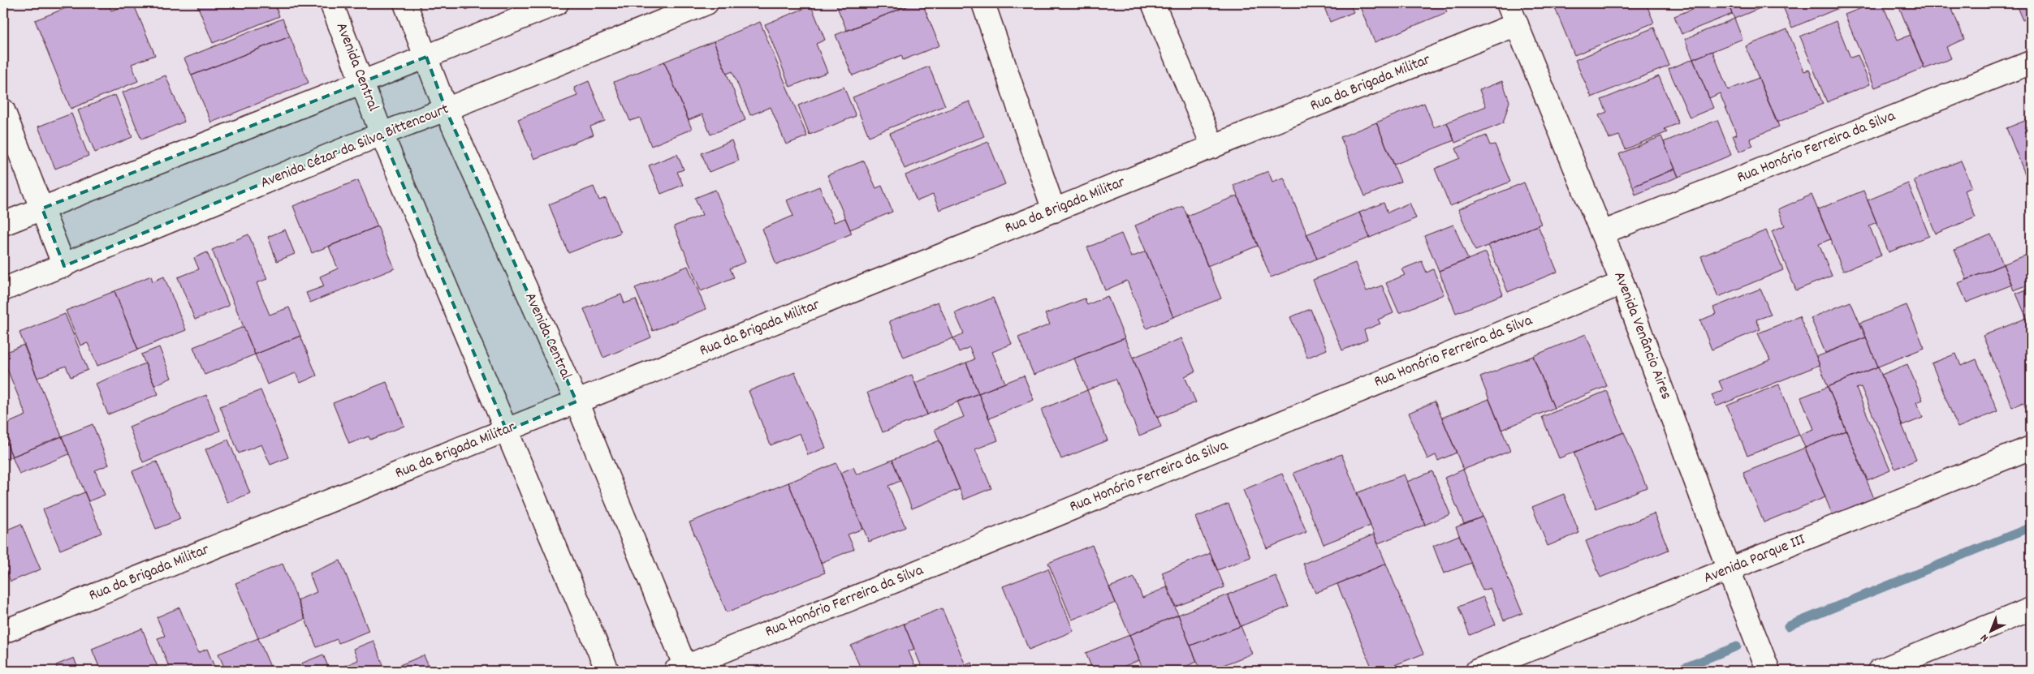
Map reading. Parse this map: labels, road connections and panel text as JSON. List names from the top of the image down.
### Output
{
  "streets": {
    "street": [
      "Avenida Central",
      "Rua da Brigada Militar",
      "Avenida Cézar da Silva Bittencourt",
      "Rua Honório Ferreira da Silva",
      "Avenida Venâncio Aires",
      "Avenida Parque III"
    ]
  },
  "crossings": [
    ["Avenida Central", "Rua da Brigada Militar"],
    ["Avenida Central", "Avenida Cézar da Silva Bittencourt"],
    ["Avenida Central", "Rua Honório Ferreira da Silva"],
    ["Rua da Brigada Militar", "Avenida Venâncio Aires"],
    ["Rua Honório Ferreira da Silva", "Avenida Venâncio Aires"],
    ["Avenida Venâncio Aires", "Avenida Parque III"]
  ],
  "north": "bottom left"
}
